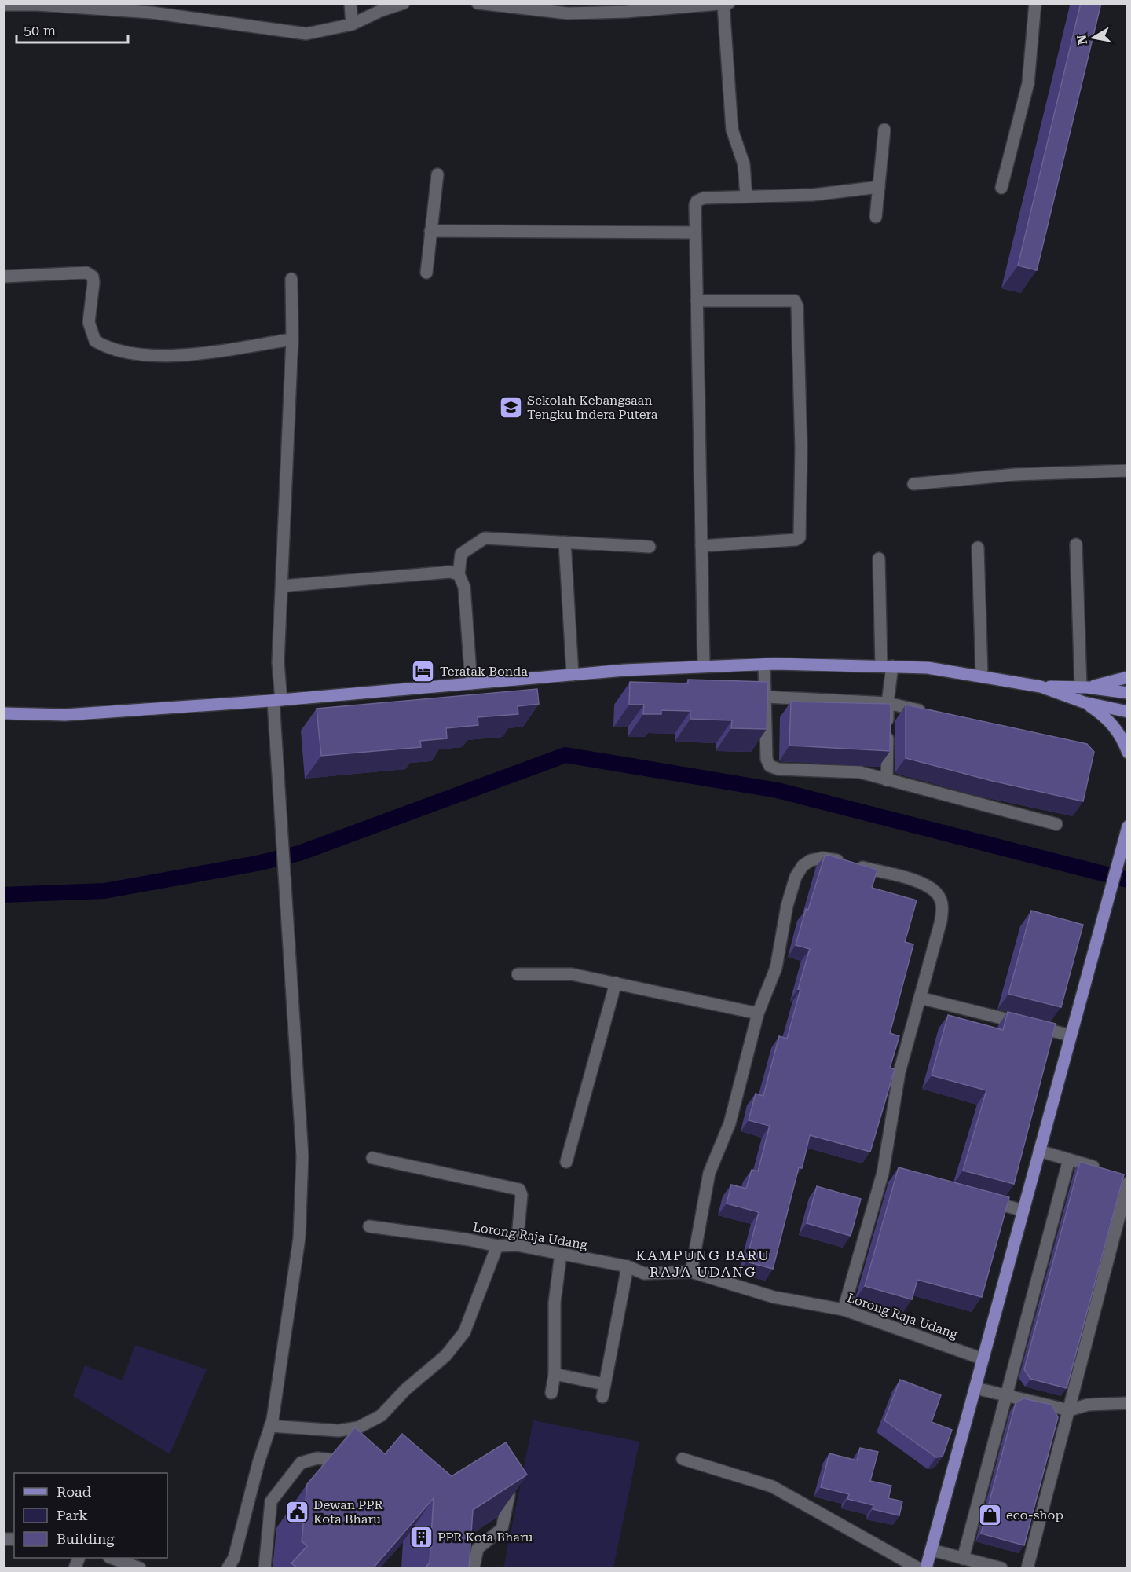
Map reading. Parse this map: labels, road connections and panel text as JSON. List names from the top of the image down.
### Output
{
  "streets": {
    "street": ["Lorong Raja Udang"]
  },
  "districts": ["KAMPUNG BARU RAJA UDANG"],
  "places": {
    "school or university": ["Sekolah Kebangsaan Tengku Indera Putera"],
    "hotel": ["Teratak Bonda"],
    "public building": ["Dewan PPR Kota Bharu"],
    "shop": ["eco-shop"],
    "building": ["PPR Kota Bharu"]
  },
  "legend": ["Road", "Park", "Building"],
  "scale_bar": "50 m",
  "north": "left"
}
